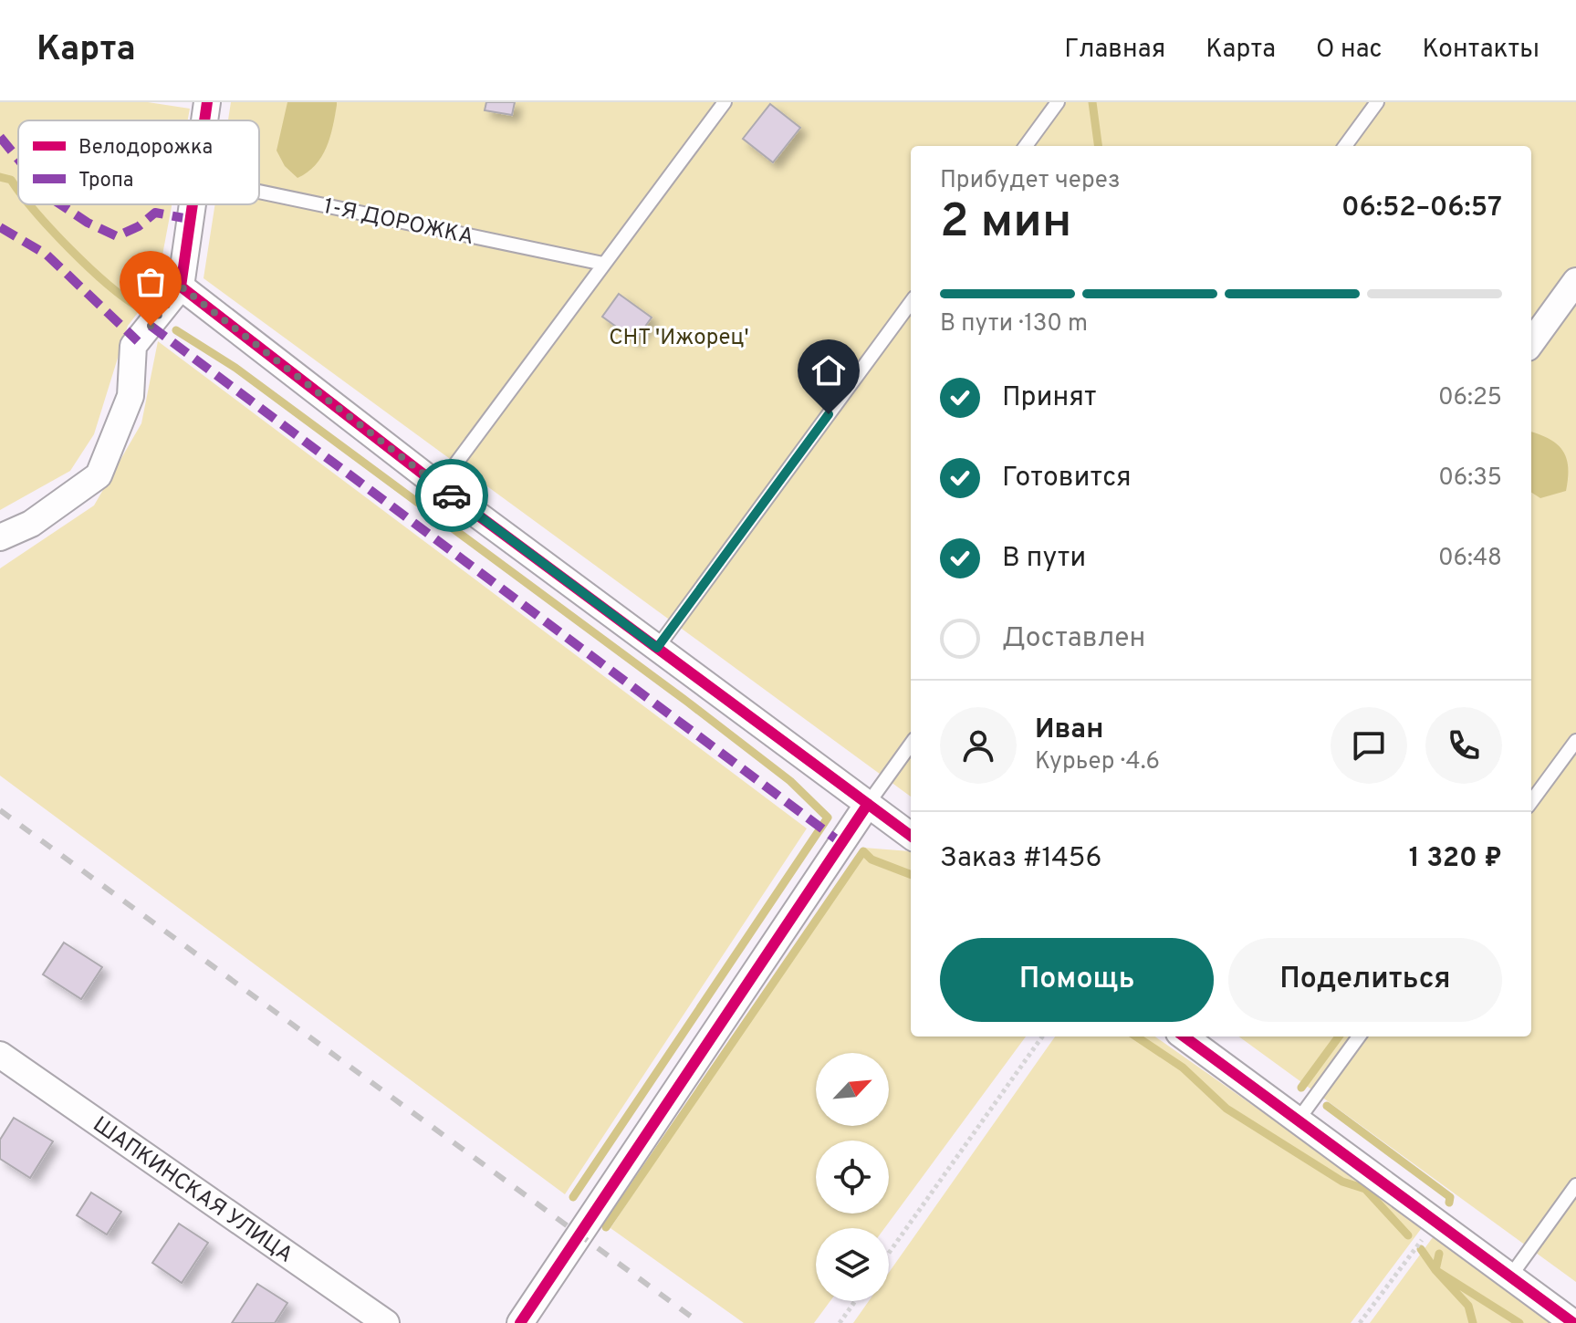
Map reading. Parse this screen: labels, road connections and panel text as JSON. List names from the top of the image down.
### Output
{
  "streets": {
    "street": ["ШАПКИНСКАЯ УЛИЦА"],
    "lane": ["1-Я ДОРОЖКА"]
  },
  "parks": ["СНТ 'Ижорец'"],
  "legend": ["Велодорожка", "Тропа"],
  "north": "top right",
  "page": {
    "header": "Карта",
    "nav": [
      "Главная",
      "Карта",
      "О нас",
      "Контакты"
    ],
    "heading": ["2 мин", "Прибудет через", "06:52–06:57"],
    "panel": [
      "Иван",
      "Курьер · 4.6",
      "Заказ #1456",
      "1 320 ₽"
    ],
    "bar": "В пути · 130 m",
    "list": [
      ["Принят", "06:25"],
      ["Готовится", "06:35"],
      ["В пути", "06:48"],
      "Доставлен"
    ],
    "buttons": ["Помощь", "Поделиться"]
  }
}
